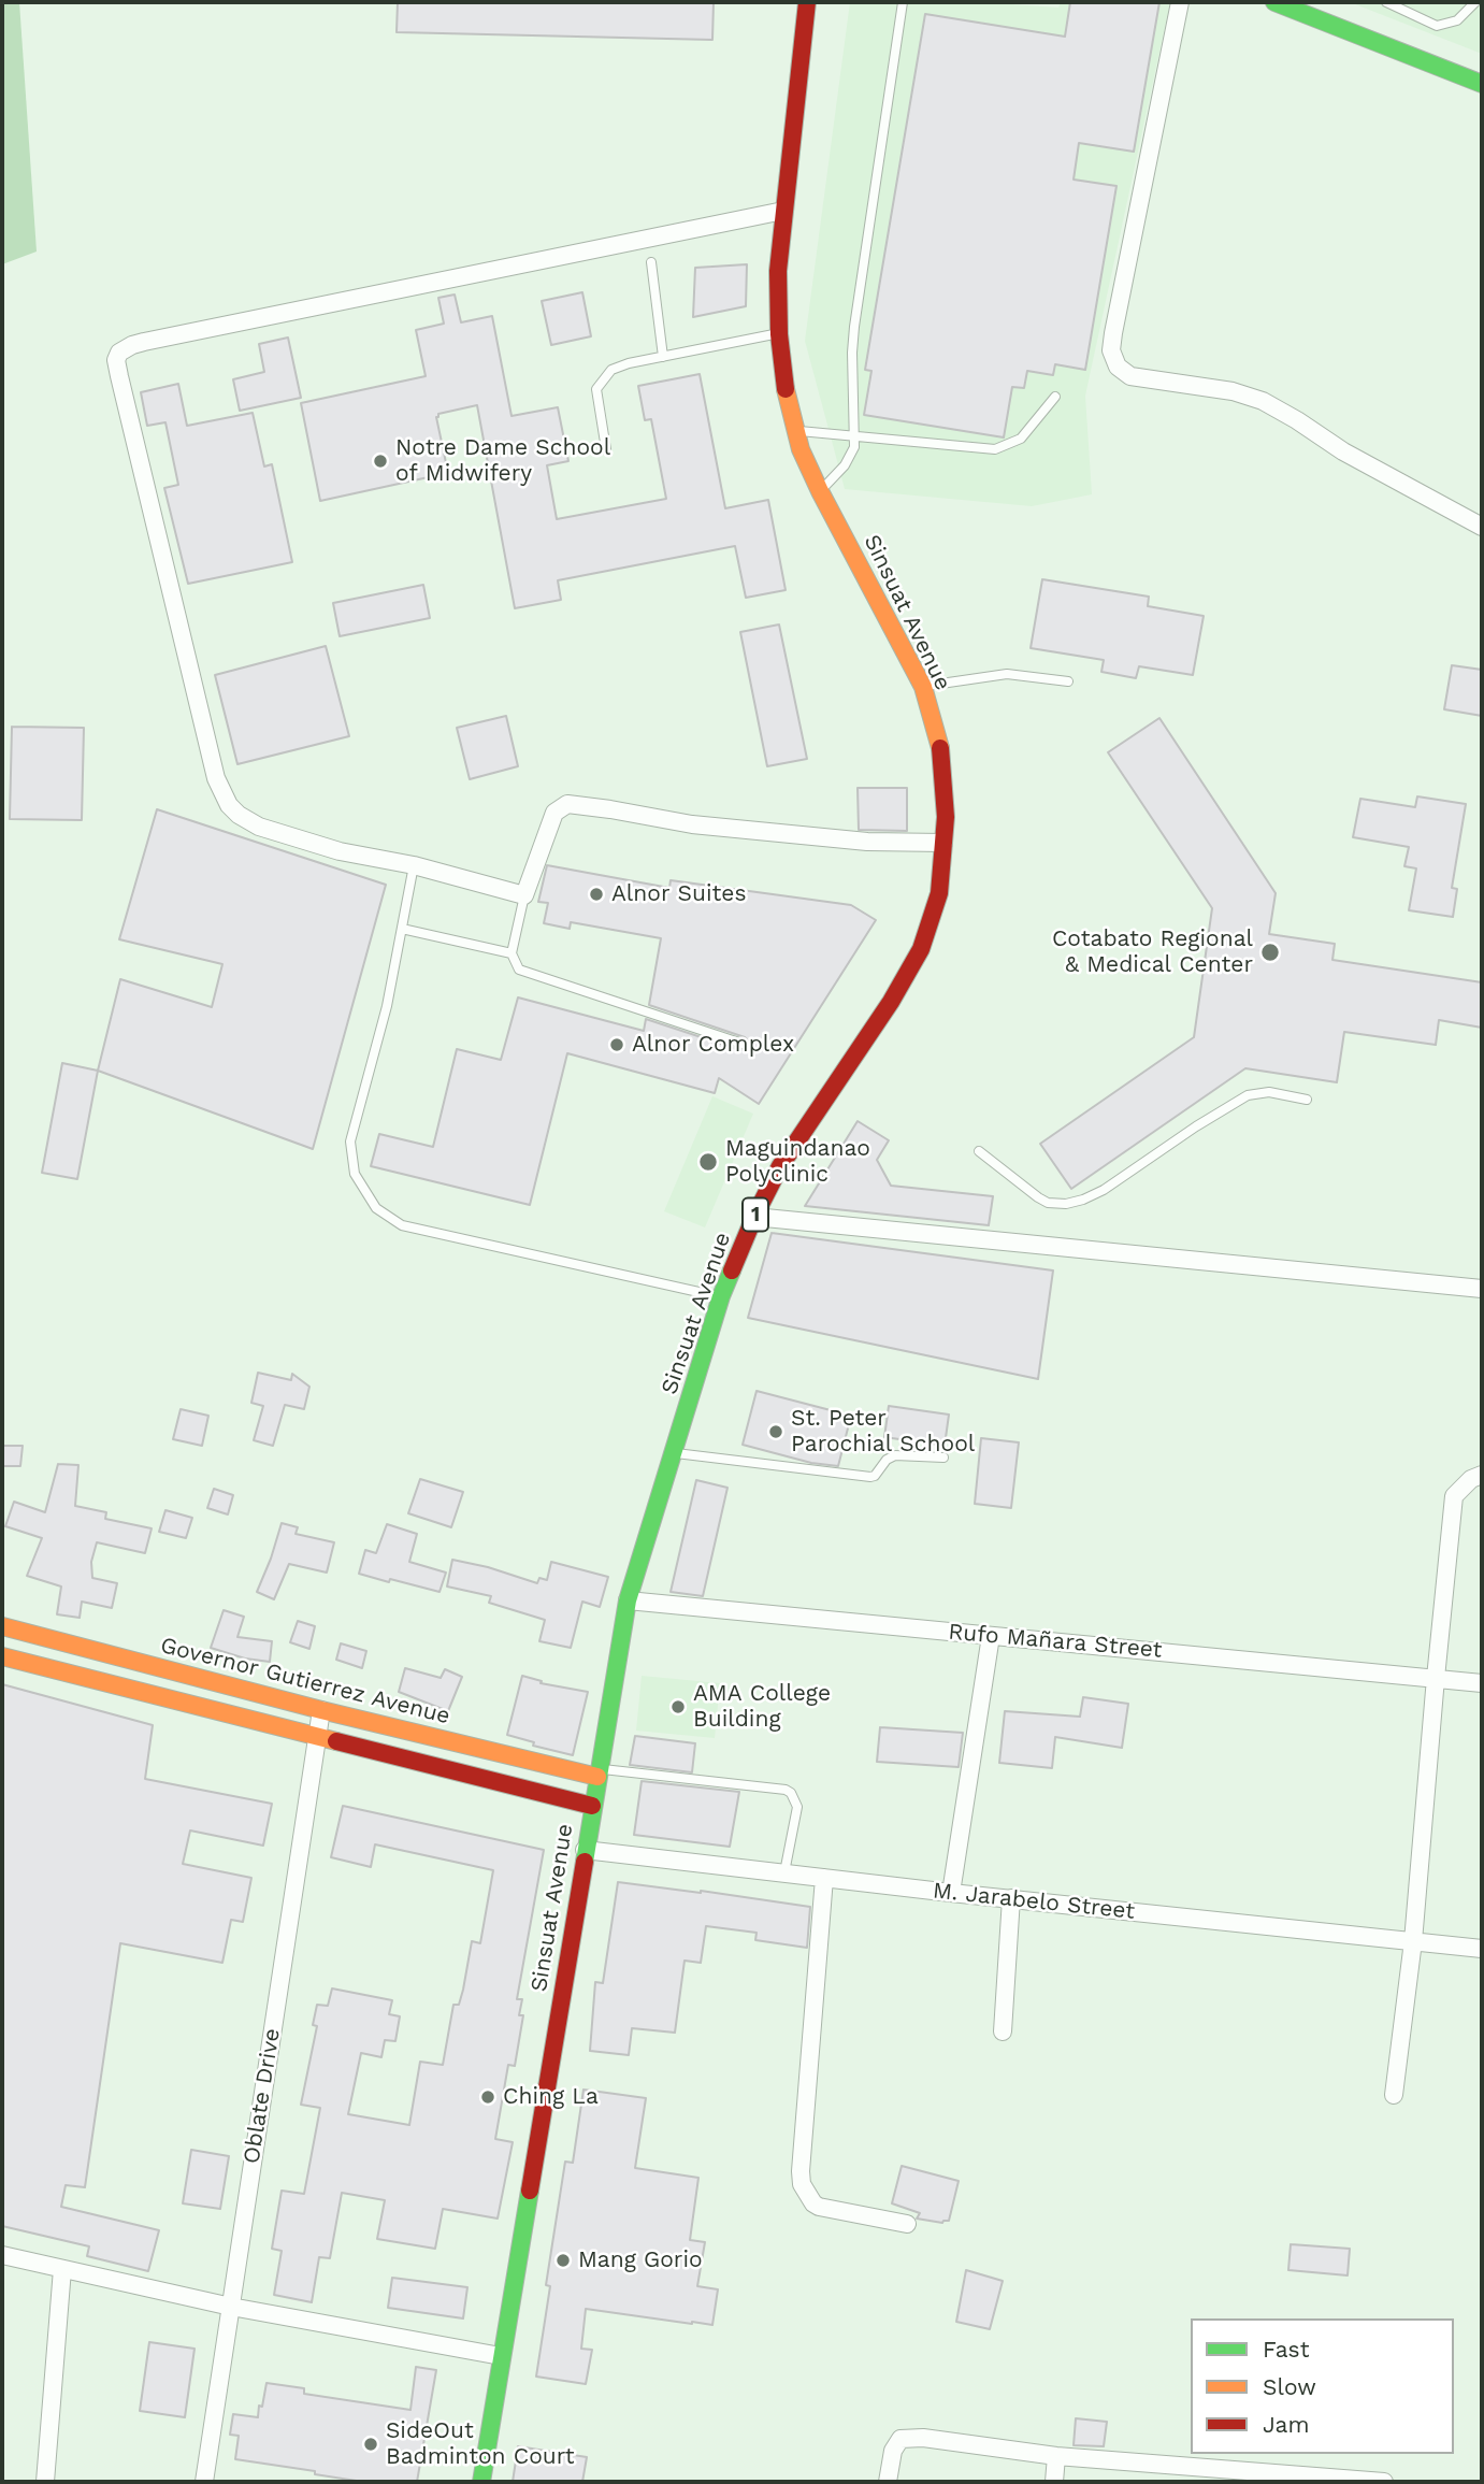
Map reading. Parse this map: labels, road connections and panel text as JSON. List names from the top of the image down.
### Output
{
  "streets": {
    "main road": ["Sinsuat Avenue", "1", "Governor Gutierrez Avenue"],
    "street": ["Rufo Mañara Street", "M. Jarabelo Street", "Oblate Drive"]
  },
  "crossings": [
    ["Sinsuat Avenue", "Rufo Mañara Street"],
    ["Sinsuat Avenue", "Governor Gutierrez Avenue"],
    ["Sinsuat Avenue", "M. Jarabelo Street"],
    ["Governor Gutierrez Avenue", "Oblate Drive"]
  ],
  "places": [
    "Notre Dame School of Midwifery",
    "Alnor Suites",
    "Cotabato Regional & Medical Center",
    "Alnor Complex",
    "Maguindanao Polyclinic",
    "St. Peter Parochial School",
    "AMA College Building",
    "Ching La",
    "Mang Gorio",
    "SideOut Badminton Court"
  ],
  "legend": ["Fast", "Slow", "Jam"]
}
